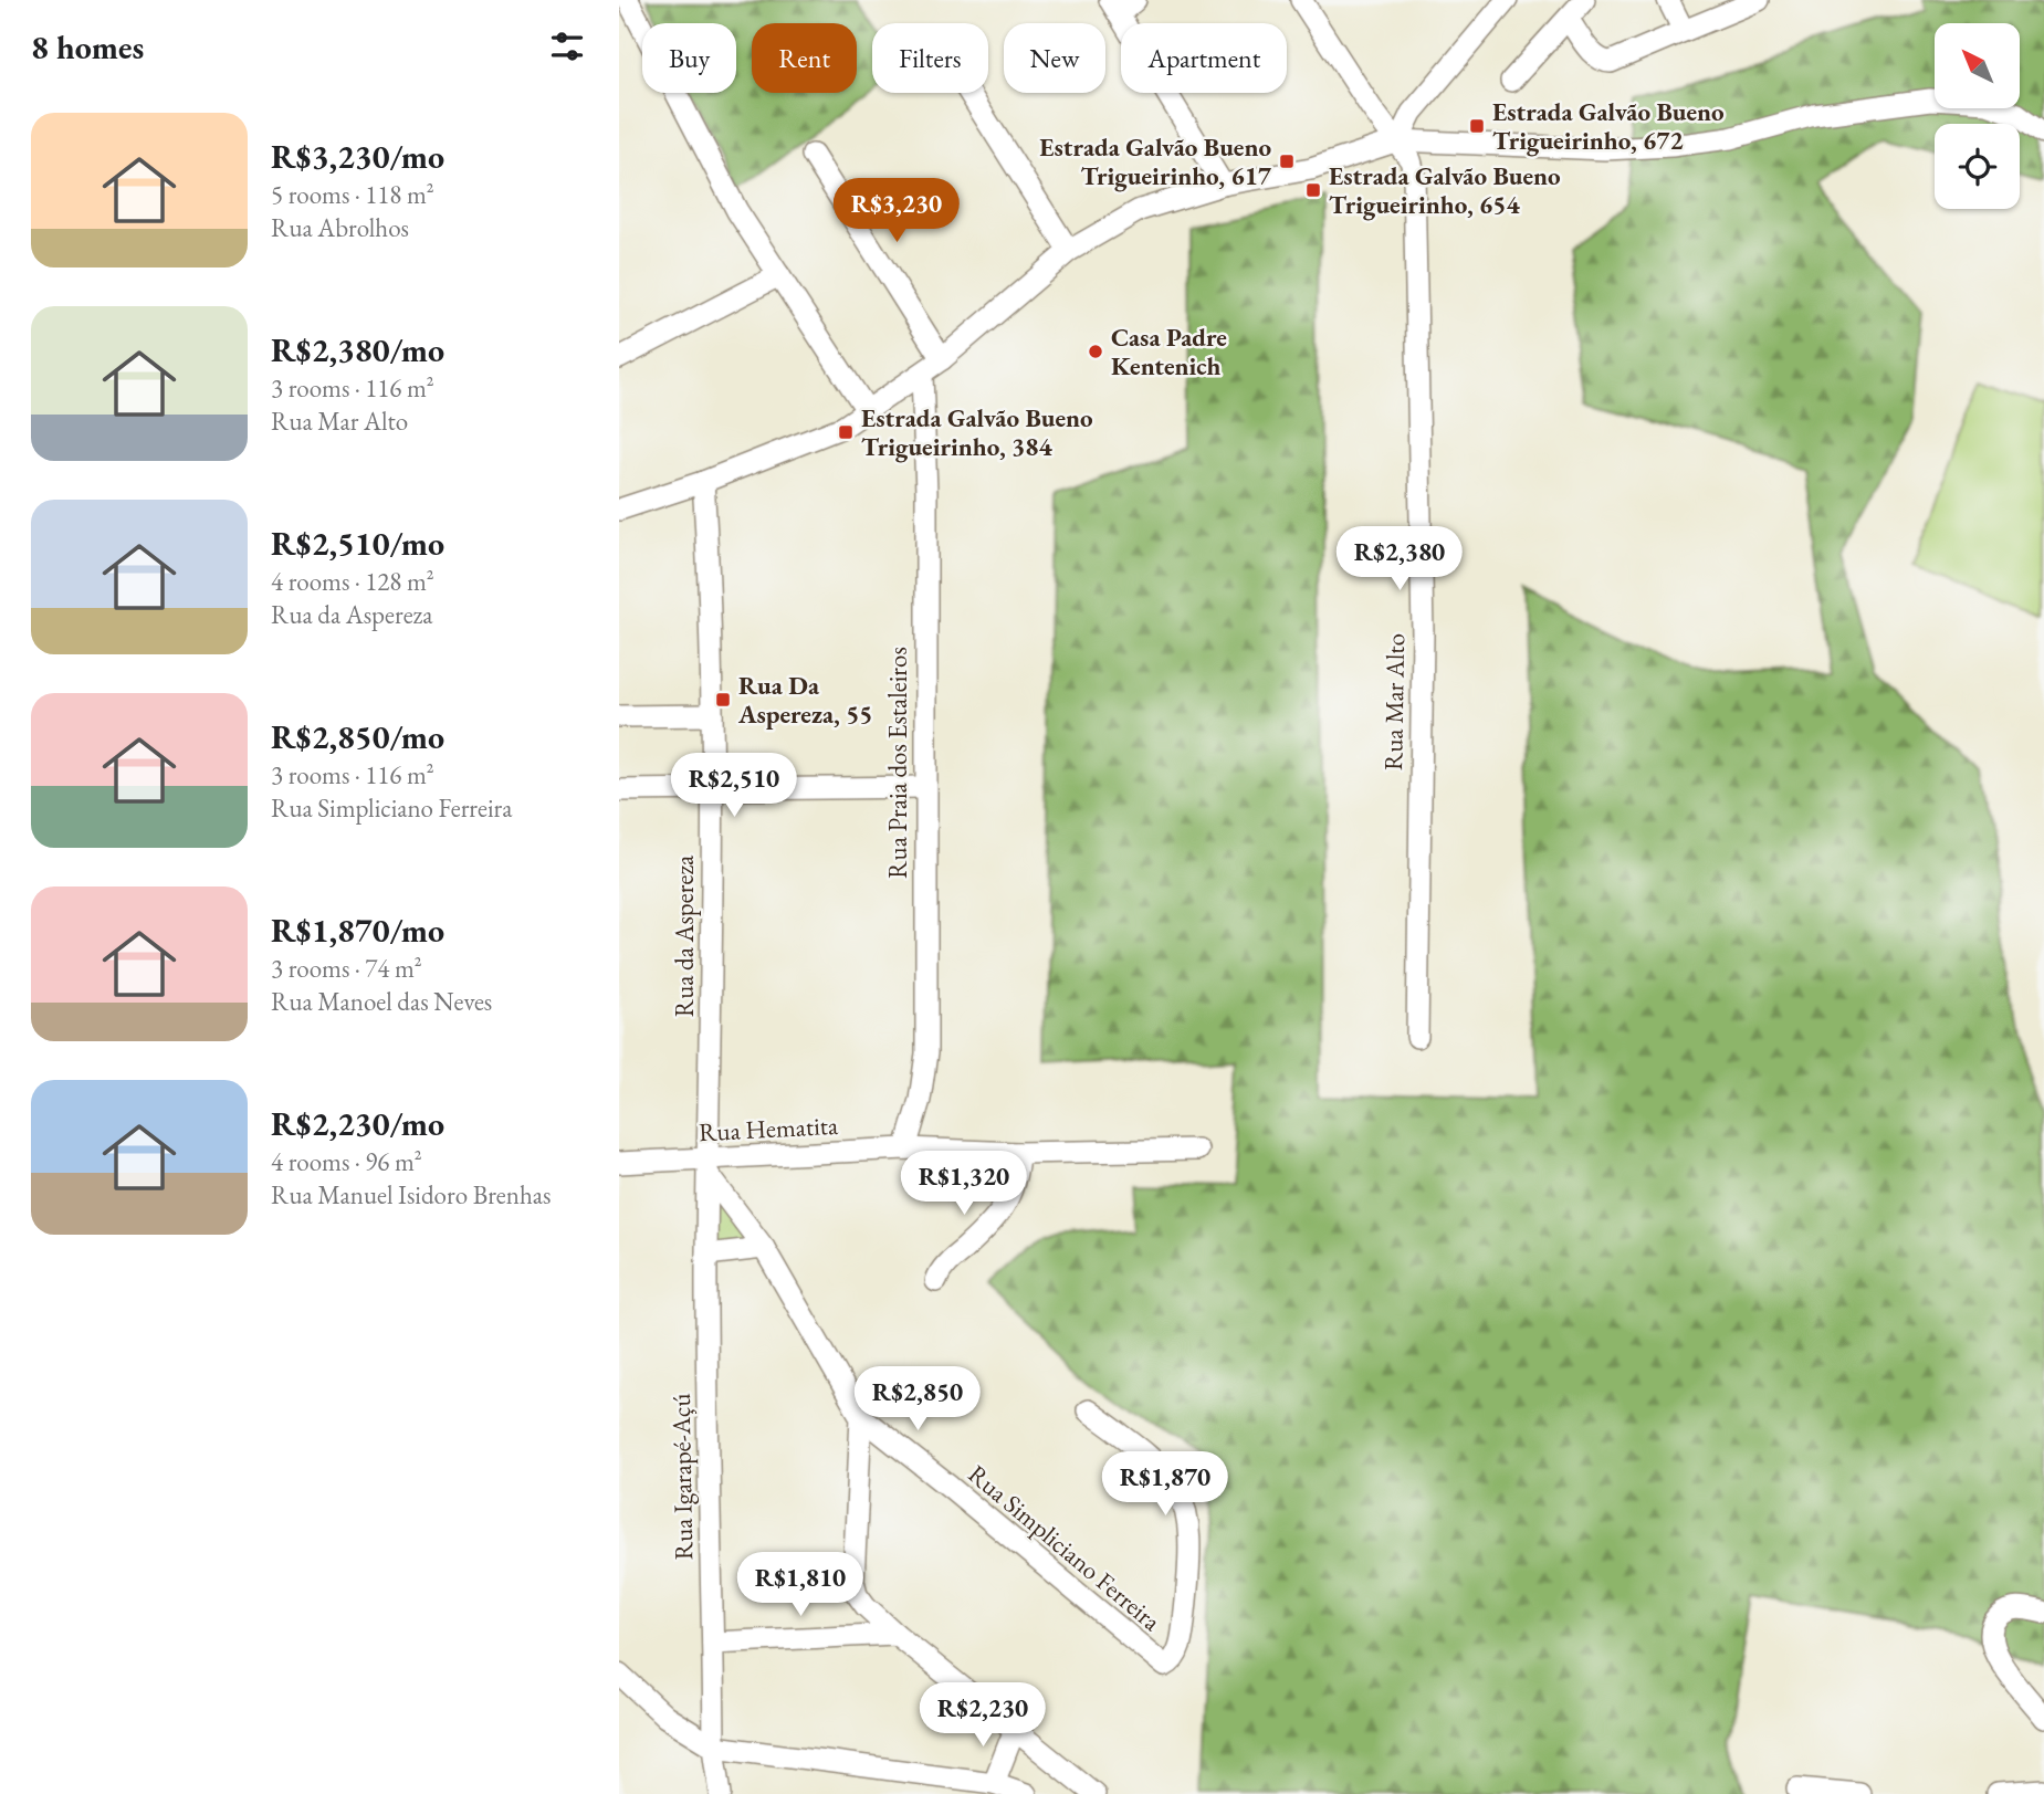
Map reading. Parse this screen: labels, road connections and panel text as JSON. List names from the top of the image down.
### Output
{
  "streets": {
    "street": [
      "Rua Mar Alto",
      "Rua Praia dos Estaleiros",
      "Rua da Aspereza",
      "Rua Hematita",
      "Rua Igarapé-Açú",
      "Rua Simpliciano Ferreira"
    ]
  },
  "crossings": [
    ["Rua Praia dos Estaleiros", "Rua Hematita"],
    ["Rua da Aspereza", "Rua Hematita"],
    ["Rua da Aspereza", "Rua Igarapé-Açú"],
    ["Rua da Aspereza", "Rua Simpliciano Ferreira"],
    ["Rua Hematita", "Rua Igarapé-Açú"],
    ["Rua Hematita", "Rua Simpliciano Ferreira"],
    ["Rua Igarapé-Açú", "Rua Simpliciano Ferreira"]
  ],
  "places": {
    "transit": [
      "Estrada Galvão Bueno Trigueirinho, 672",
      "Estrada Galvão Bueno Trigueirinho, 617",
      "Estrada Galvão Bueno Trigueirinho, 654",
      "Estrada Galvão Bueno Trigueirinho, 384",
      "Rua Da Aspereza, 55"
    ],
    "other": ["Casa Padre Kentenich"]
  },
  "north": "top left",
  "page": {
    "heading": "8 homes",
    "chip": [
      "Buy",
      "Rent",
      "Filters",
      "New",
      "Apartment"
    ],
    "list": [
      {
        "name": "R$3,230/mo",
        "note": "5 rooms · 118 m² · Rua Abrolhos"
      },
      {
        "name": "R$2,380/mo",
        "note": "3 rooms · 116 m² · Rua Mar Alto"
      },
      {
        "name": "R$2,510/mo",
        "note": "4 rooms · 128 m² · Rua da Aspereza"
      },
      {
        "name": "R$2,850/mo",
        "note": "3 rooms · 116 m² · Rua Simpliciano Ferreira"
      },
      {
        "name": "R$1,870/mo",
        "note": "3 rooms · 74 m² · Rua Manoel das Neves"
      },
      {
        "name": "R$2,230/mo",
        "note": "4 rooms · 96 m² · Rua Manuel Isidoro Brenhas"
      }
    ],
    "price": [
      "R$3,230",
      "R$2,380",
      "R$2,510",
      "R$1,320",
      "R$2,850",
      "R$1,870",
      "R$1,810",
      "R$2,230"
    ]
  }
}
